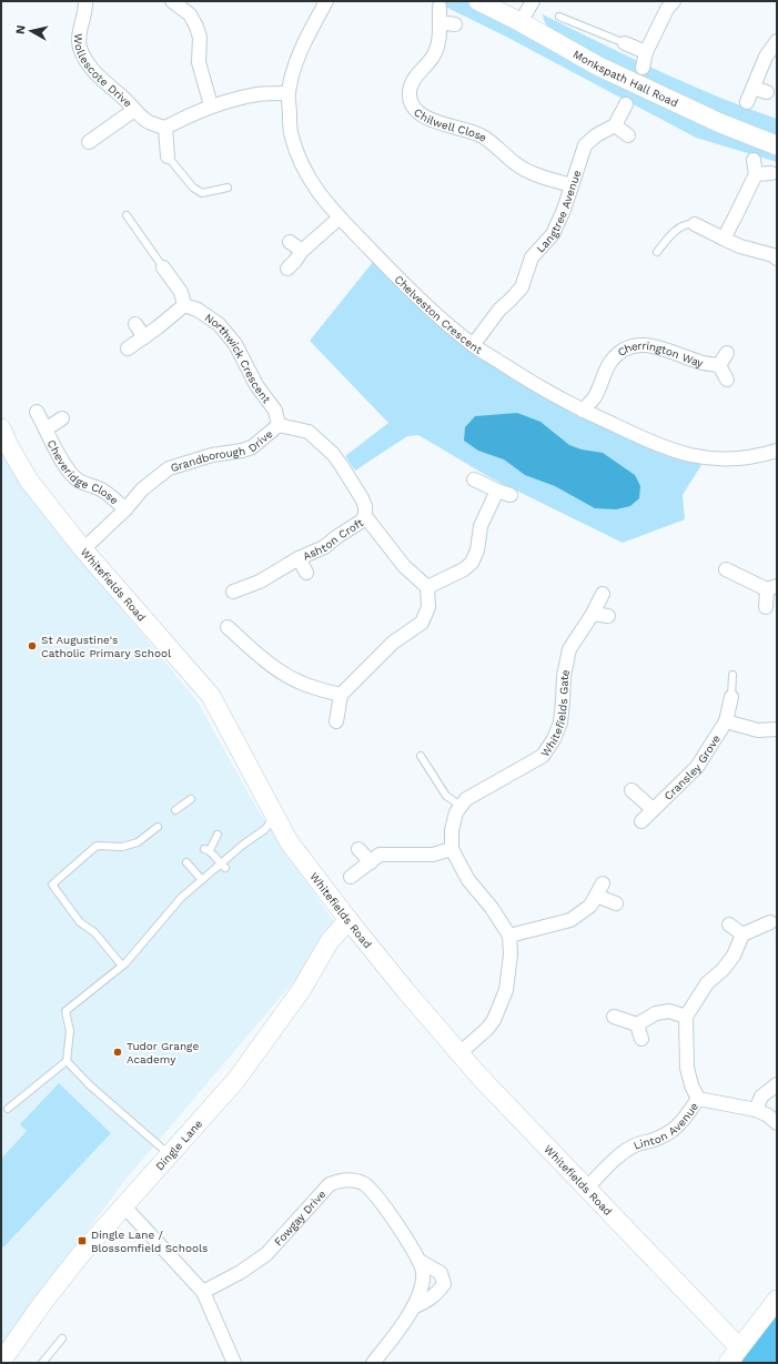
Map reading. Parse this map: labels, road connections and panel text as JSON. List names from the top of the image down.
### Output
{
  "streets": {
    "street": [
      "Wollescote Drive",
      "Monkspath Hall Road",
      "Chilwell Close",
      "Langtree Avenue",
      "Chelveston Crescent",
      "Northwick Crescent",
      "Cherrington Way",
      "Grandborough Drive",
      "Cheveridge Close",
      "Ashton Croft",
      "Whitefields Road",
      "Whitefields Gate",
      "Cransley Grove",
      "Linton Avenue",
      "Dingle Lane",
      "Fowgay Drive"
    ]
  },
  "crossings": [
    ["Chilwell Close", "Langtree Avenue"],
    ["Langtree Avenue", "Chelveston Crescent"],
    ["Chelveston Crescent", "Cherrington Way"],
    ["Northwick Crescent", "Grandborough Drive"],
    ["Grandborough Drive", "Cheveridge Close"],
    ["Grandborough Drive", "Ashton Croft"],
    ["Grandborough Drive", "Whitefields Road"],
    ["Whitefields Road", "Linton Avenue"],
    ["Whitefields Road", "Dingle Lane"]
  ],
  "places": {
    "other": ["St Augustine's Catholic Primary School", "Tudor Grange Academy"],
    "transit": ["Dingle Lane / Blossomfield Schools"]
  },
  "north": "left"
}
